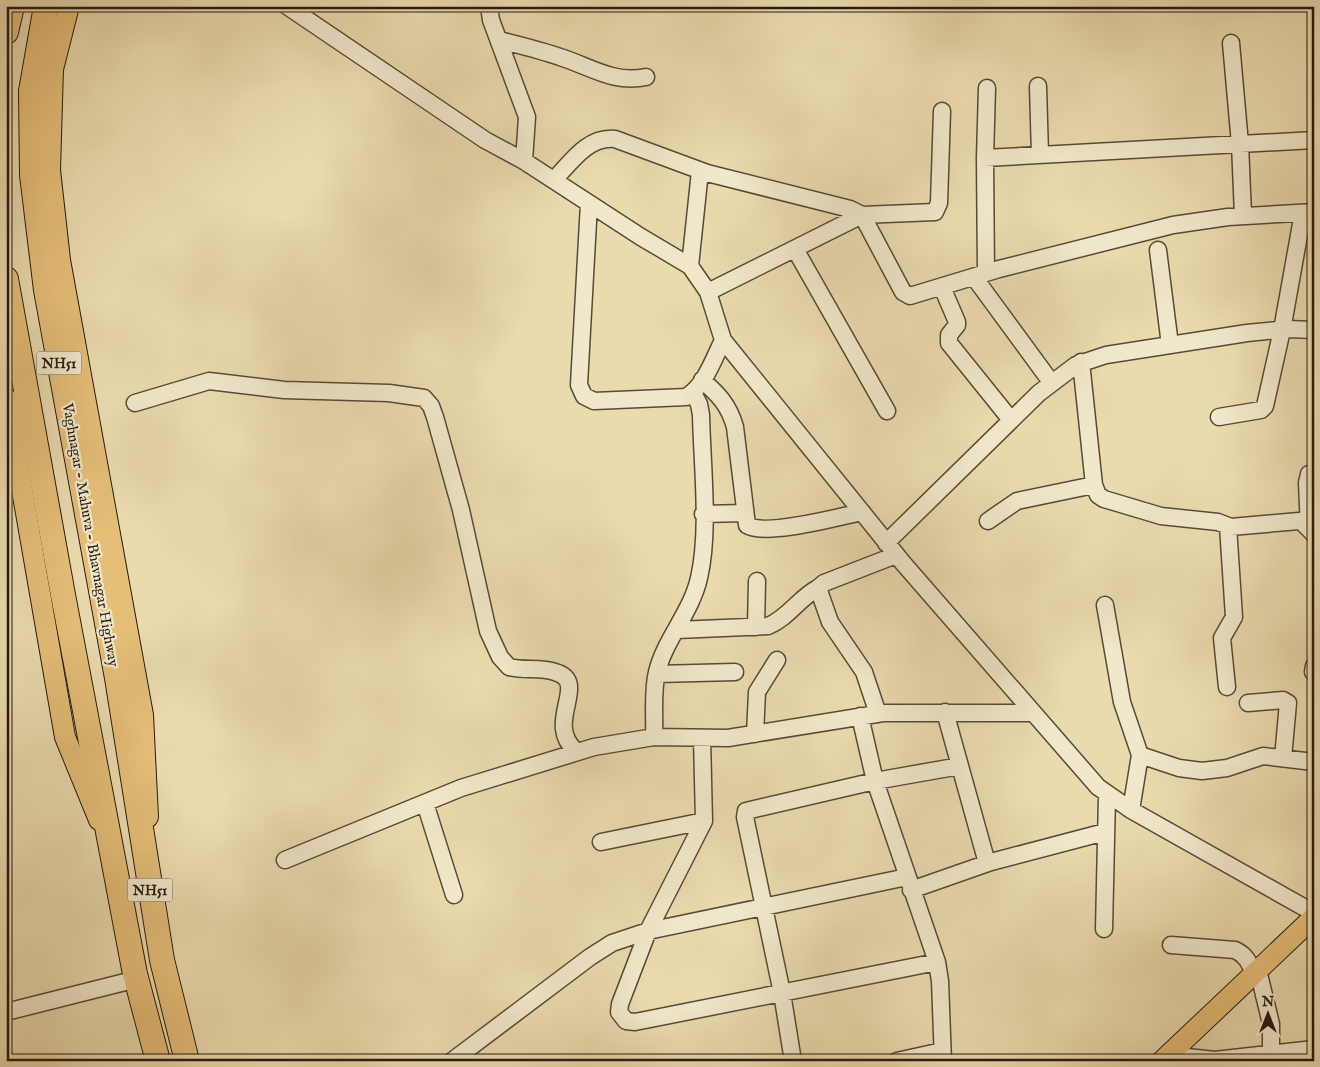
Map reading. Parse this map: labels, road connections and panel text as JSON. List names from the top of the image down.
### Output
{
  "streets": {
    "highway": ["NH51", "Vaghnagar - Mahuva - Bhavnagar Highway"]
  },
  "north": "top"
}
